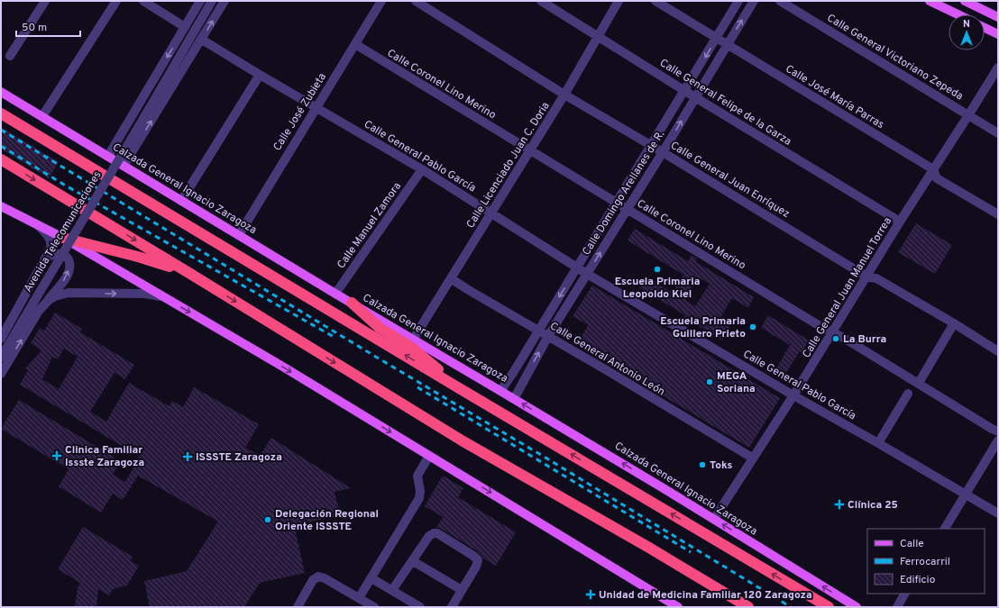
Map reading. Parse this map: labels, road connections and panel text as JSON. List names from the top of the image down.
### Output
{
  "streets": {
    "main road": ["Calzada General Ignacio Zaragoza"],
    "street": [
      "Calle General Victoriano Zepeda",
      "Calle Coronel Lino Merino",
      "Calle José María Parras",
      "Calle General Felipe de la Garza",
      "Calle José Zubieta",
      "Calle General Pablo García",
      "Calle Licenciado Juan C. Doria",
      "Calle General Juan Enríquez",
      "Calle Domingo Arellanes de R.",
      "Calle Manuel Zamora",
      "Avenida Telecomunicaciones",
      "Calle General Juan Manuel Torrea",
      "Calle General Antonio León"
    ]
  },
  "crossings": [
    ["Calle General Victoriano Zepeda", "Calle General Juan Manuel Torrea"],
    ["Calle Coronel Lino Merino", "Calle José Zubieta"],
    ["Calle Coronel Lino Merino", "Calle Licenciado Juan C. Doria"],
    ["Calle Coronel Lino Merino", "Calle Domingo Arellanes de R."],
    ["Calle Coronel Lino Merino", "Calle General Juan Manuel Torrea"],
    ["Calle José María Parras", "Calle Domingo Arellanes de R."],
    ["Calle José María Parras", "Calle General Juan Manuel Torrea"],
    ["Calle General Felipe de la Garza", "Calle Licenciado Juan C. Doria"],
    ["Calle General Felipe de la Garza", "Calle Domingo Arellanes de R."],
    ["Calle General Felipe de la Garza", "Calle General Juan Manuel Torrea"],
    ["Calle José Zubieta", "Calle General Pablo García"],
    ["Calle José Zubieta", "Calzada General Ignacio Zaragoza"],
    ["Calle General Pablo García", "Calle Licenciado Juan C. Doria"],
    ["Calle General Pablo García", "Calle Domingo Arellanes de R."],
    ["Calle General Pablo García", "Calle Manuel Zamora"],
    ["Calle General Pablo García", "Calle General Juan Manuel Torrea"],
    ["Calle Licenciado Juan C. Doria", "Calle General Juan Enríquez"],
    ["Calle Licenciado Juan C. Doria", "Calzada General Ignacio Zaragoza"],
    ["Calle Licenciado Juan C. Doria", "Calle General Antonio León"],
    ["Calle General Juan Enríquez", "Calle Domingo Arellanes de R."],
    ["Calle General Juan Enríquez", "Calle General Juan Manuel Torrea"],
    ["Calzada General Ignacio Zaragoza", "Calle Domingo Arellanes de R."],
    ["Calzada General Ignacio Zaragoza", "Calle Manuel Zamora"],
    ["Calzada General Ignacio Zaragoza", "Calle General Juan Manuel Torrea"],
    ["Calle Domingo Arellanes de R.", "Calle General Antonio León"],
    ["Calle General Juan Manuel Torrea", "Calle General Antonio León"]
  ],
  "one_way": ["Calzada General Ignacio Zaragoza"],
  "places": {
    "other": [
      "Escuela Primaria Leopoldo Kiel",
      "Escuela Primaria Guillero Prieto",
      "La Burra",
      "MEGA Soriana",
      "Toks",
      "Delegación Regional Oriente ISSSTE"
    ],
    "health": [
      "Clinica Familiar Issste Zaragoza",
      "ISSSTE Zaragoza",
      "Clínica 25",
      "Unidad de Medicina Familiar 120 Zaragoza"
    ]
  },
  "legend": ["Calle", "Ferrocarril", "Edificio"],
  "scale_bar": "50 m",
  "north": "top"
}
